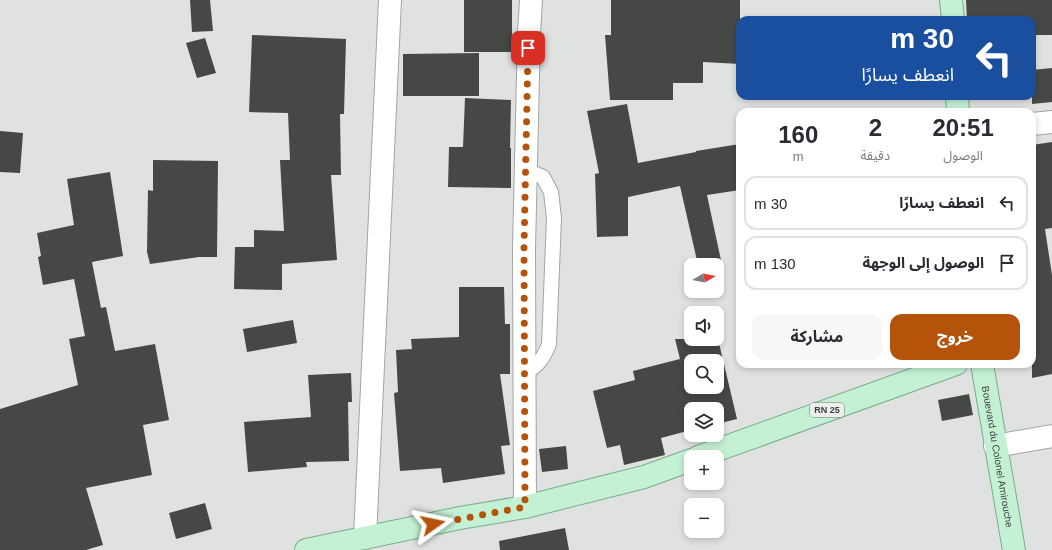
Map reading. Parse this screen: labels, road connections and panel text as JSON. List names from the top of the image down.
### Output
{
  "streets": {
    "main road": ["RN 25", "Bouevard du Colonel Amirouche"]
  },
  "north": "right",
  "page": {
    "turn": ["30 m", "انعطف يسارًا"],
    "eta": [
      "20:51",
      "الوصول",
      "2",
      "دقيقة",
      "160",
      "m"
    ],
    "list": [
      {
        "name": "انعطف يسارًا",
        "value": "30 m"
      },
      {
        "name": "الوصول إلى الوجهة",
        "value": "130 m"
      }
    ],
    "map_buttons": ["+", "−"],
    "buttons": ["خروج", "مشاركة"]
  }
}
